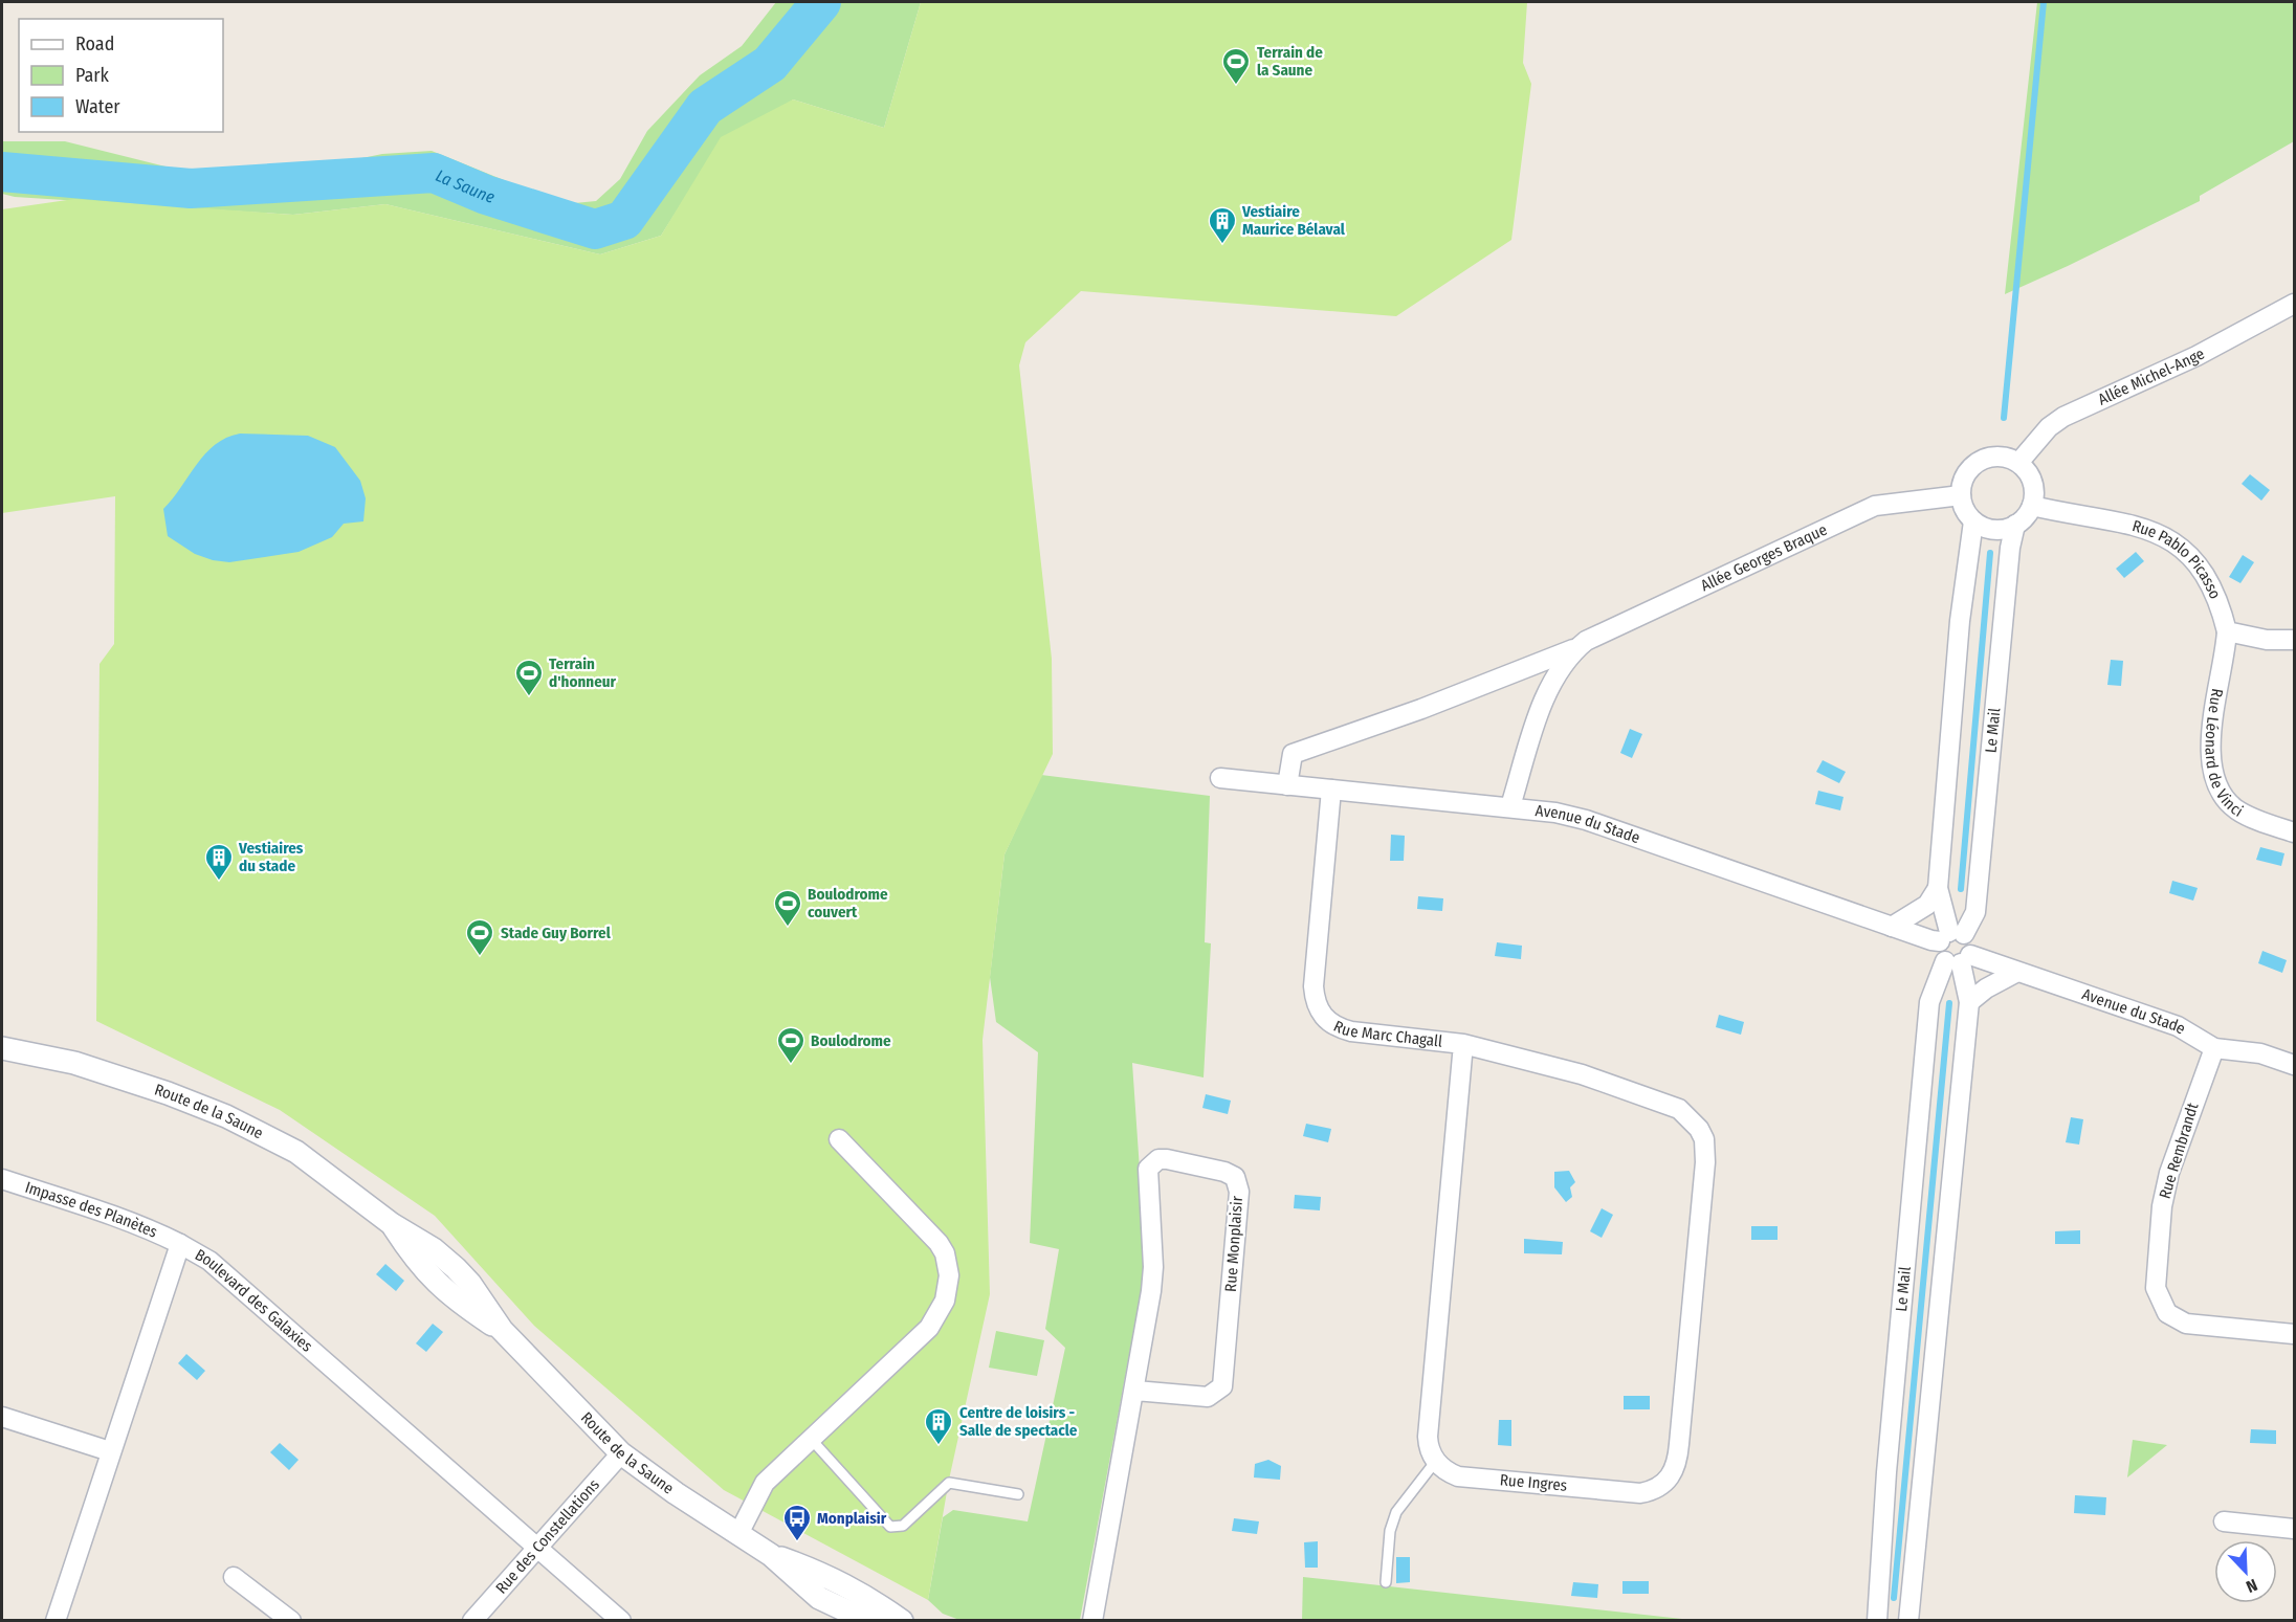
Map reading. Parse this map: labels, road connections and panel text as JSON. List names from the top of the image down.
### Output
{
  "streets": {
    "street": [
      "Allée Michel-Ange",
      "Allée Georges Braque",
      "Rue Pablo Picasso",
      "Le Mail",
      "Rue Léonard de Vinci",
      "Avenue du Stade",
      "Rue Marc Chagall",
      "Route de la Saune",
      "Rue Rembrandt",
      "Impasse des Planètes",
      "Rue Monplaisir",
      "Boulevard des Galaxies",
      "Rue Ingres",
      "Rue des Constellations"
    ]
  },
  "crossings": [
    ["Allée Michel-Ange", "Allée Georges Braque"],
    ["Allée Michel-Ange", "Rue Pablo Picasso"],
    ["Allée Michel-Ange", "Le Mail"],
    ["Allée Georges Braque", "Rue Pablo Picasso"],
    ["Allée Georges Braque", "Le Mail"],
    ["Allée Georges Braque", "Avenue du Stade"],
    ["Rue Pablo Picasso", "Le Mail"],
    ["Rue Pablo Picasso", "Rue Léonard de Vinci"],
    ["Le Mail", "Avenue du Stade"],
    ["Avenue du Stade", "Rue Marc Chagall"],
    ["Avenue du Stade", "Rue Rembrandt"],
    ["Rue Marc Chagall", "Rue Ingres"],
    ["Route de la Saune", "Rue des Constellations"],
    ["Impasse des Planètes", "Boulevard des Galaxies"],
    ["Boulevard des Galaxies", "Rue des Constellations"]
  ],
  "water": ["La Saune"],
  "places": {
    "sports": [
      "Terrain de la Saune",
      "Terrain d'honneur",
      "Boulodrome couvert",
      "Stade Guy Borrel",
      "Boulodrome"
    ],
    "building": ["Vestiaire Maurice Bélaval", "Vestiaires du stade", "Centre de loisirs - Salle de spectacle"],
    "bus stop": ["Monplaisir"]
  },
  "legend": ["Road", "Park", "Water"],
  "north": "bottom right"
}
